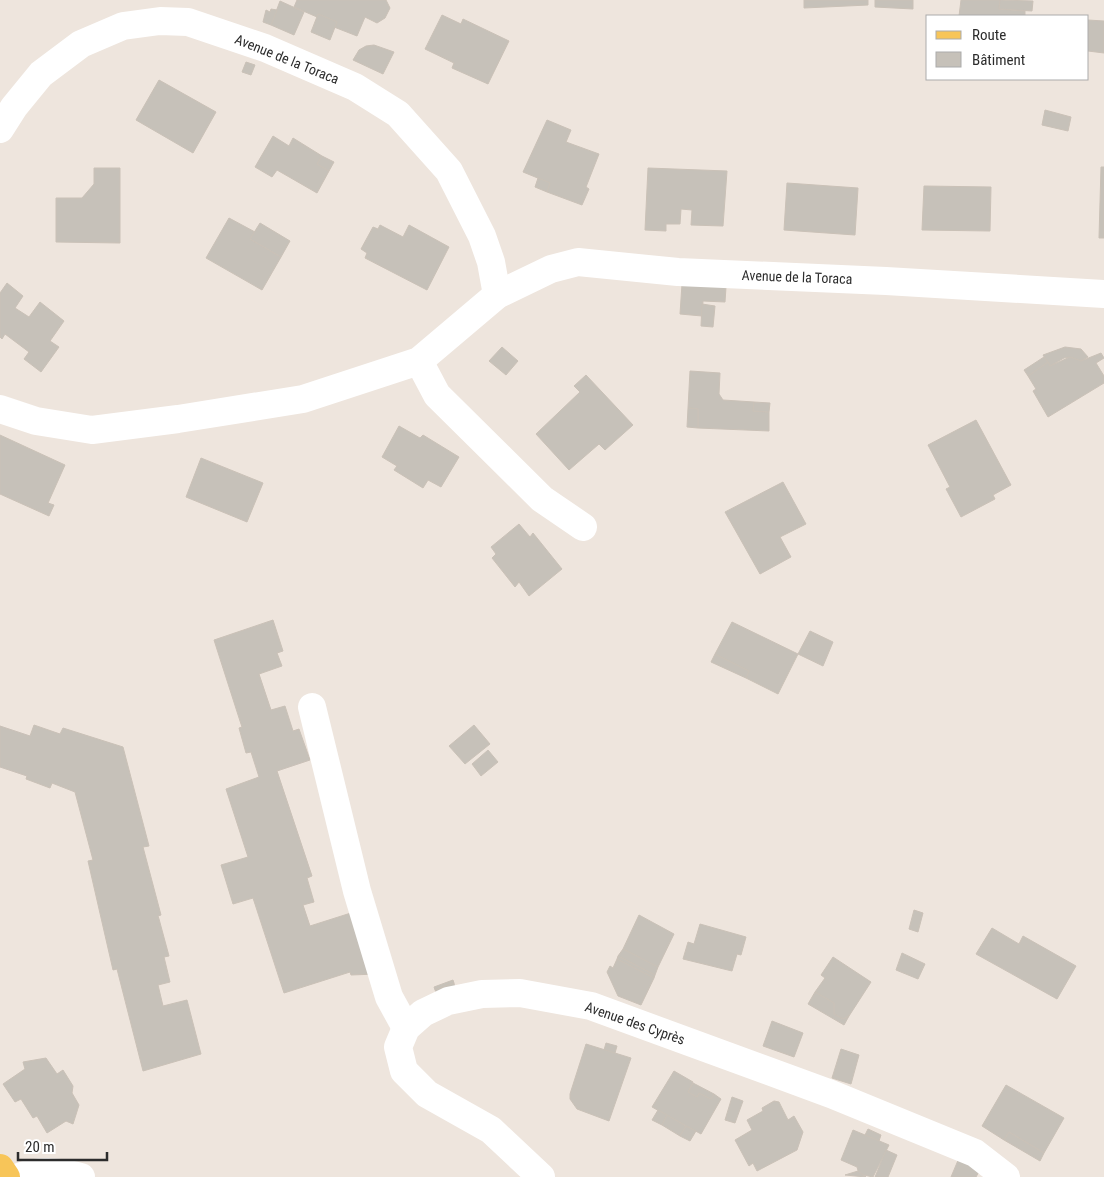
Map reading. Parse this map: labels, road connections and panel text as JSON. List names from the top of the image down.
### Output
{
  "streets": {
    "street": ["Avenue de la Toraca", "Avenue des Cyprès"]
  },
  "legend": ["Route", "Bâtiment"],
  "scale_bar": "20 m"
}
